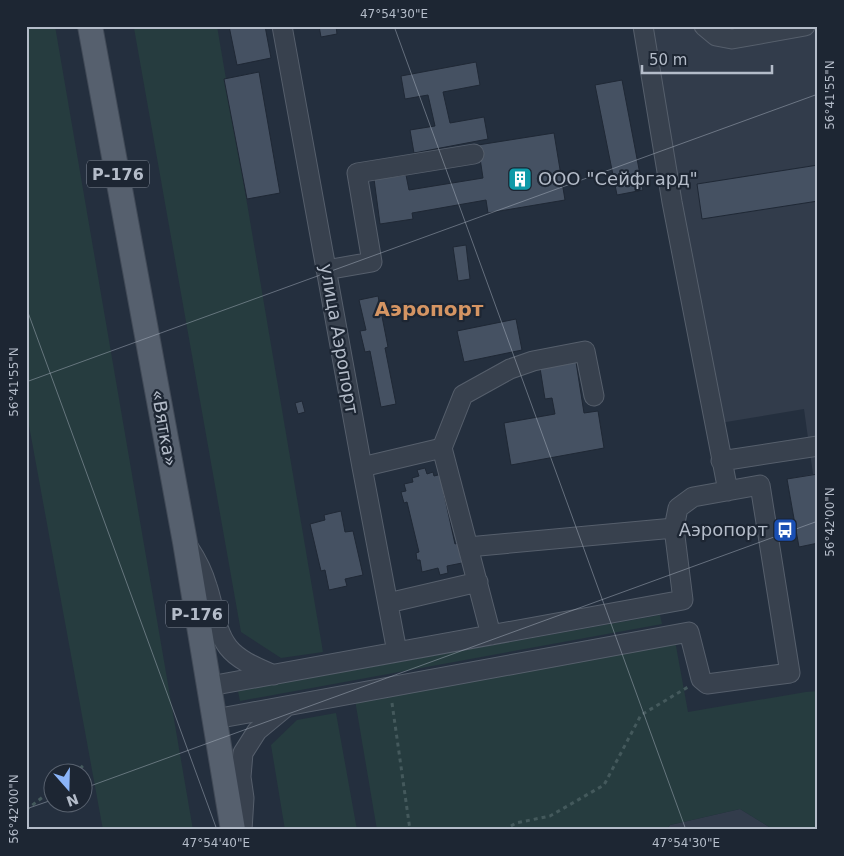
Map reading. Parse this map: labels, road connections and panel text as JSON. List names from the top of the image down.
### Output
{
  "streets": {
    "main road": ["Р-176", "«Вятка»"],
    "street": ["улица Аэропорт"]
  },
  "districts": ["Аэропорт"],
  "places": {
    "building": ["ООО \"Сейфгард\""],
    "bus stop": ["Аэропорт"]
  },
  "scale_bar": "50 m",
  "north": "bottom",
  "coordinates": [
    "47°54'30\"E",
    "56°41'55\"N",
    "56°42'00\"N",
    "47°54'40\"E"
  ]
}
